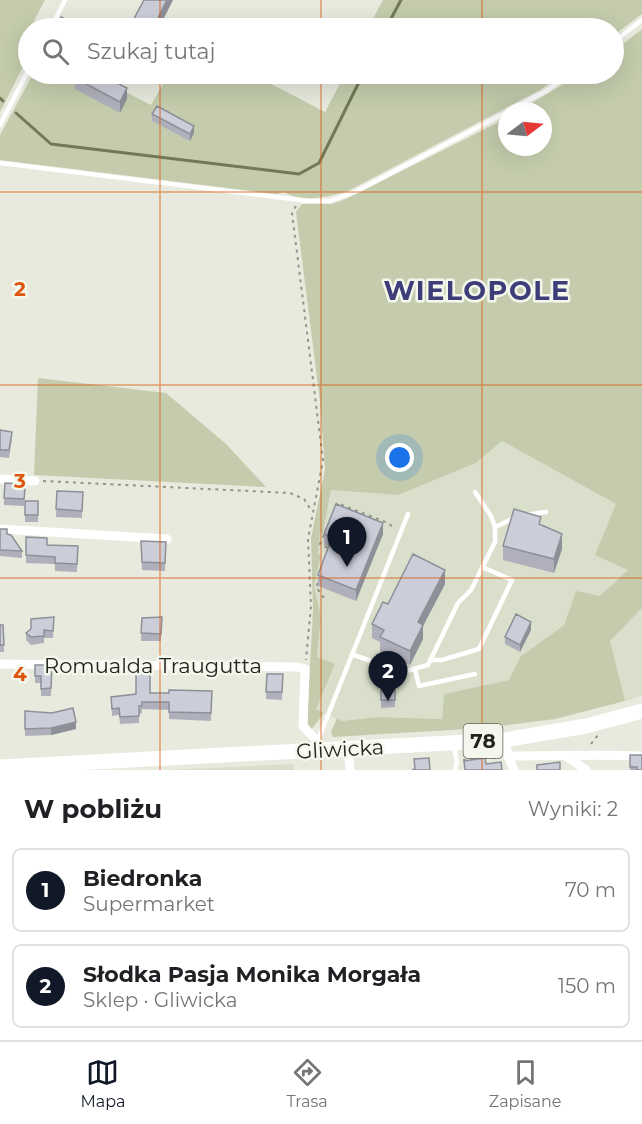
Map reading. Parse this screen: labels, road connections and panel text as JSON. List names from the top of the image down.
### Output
{
  "streets": {
    "main road": ["78", "Gliwicka"],
    "street": ["Romualda Traugutta"]
  },
  "districts": ["WIELOPOLE"],
  "north": "right",
  "page": {
    "search": "Szukaj tutaj",
    "pins": ["1", "2"],
    "heading": ["W pobliżu", "Wyniki: 2"],
    "list": [
      {
        "mark": "1",
        "name": "Biedronka",
        "note": "Supermarket",
        "value": "70 m"
      },
      {
        "mark": "2",
        "name": "Słodka Pasja Monika Morgała",
        "note": "Sklep · Gliwicka",
        "value": "150 m"
      }
    ],
    "nav": ["Mapa", "Trasa", "Zapisane"]
  },
  "grid": {
    "rows": ["2", "3", "4"]
  }
}
